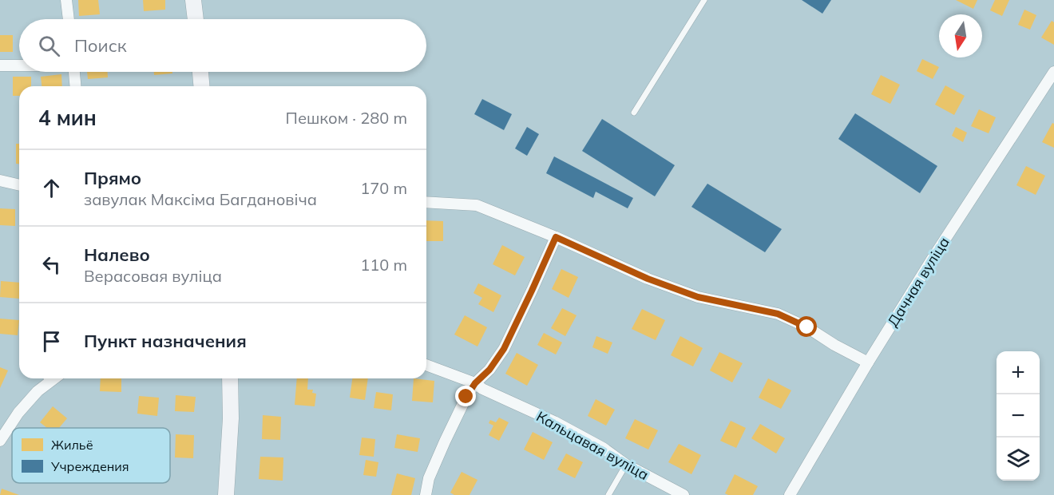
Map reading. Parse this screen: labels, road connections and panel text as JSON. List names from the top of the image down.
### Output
{
  "streets": {
    "street": ["Дачная вуліца", "Кальцавая вуліца"]
  },
  "legend": ["Жильё", "Учреждения"],
  "north": "bottom",
  "page": {
    "search": "Поиск",
    "heading": ["4 мин", "Пешком · 280 m"],
    "list": [
      ["Прямо", "завулак Максіма Багдановіча", "170 m"],
      ["Налево", "Верасовая вуліца", "110 m"],
      "Пункт назначения"
    ],
    "map_buttons": ["+", "−"]
  }
}
